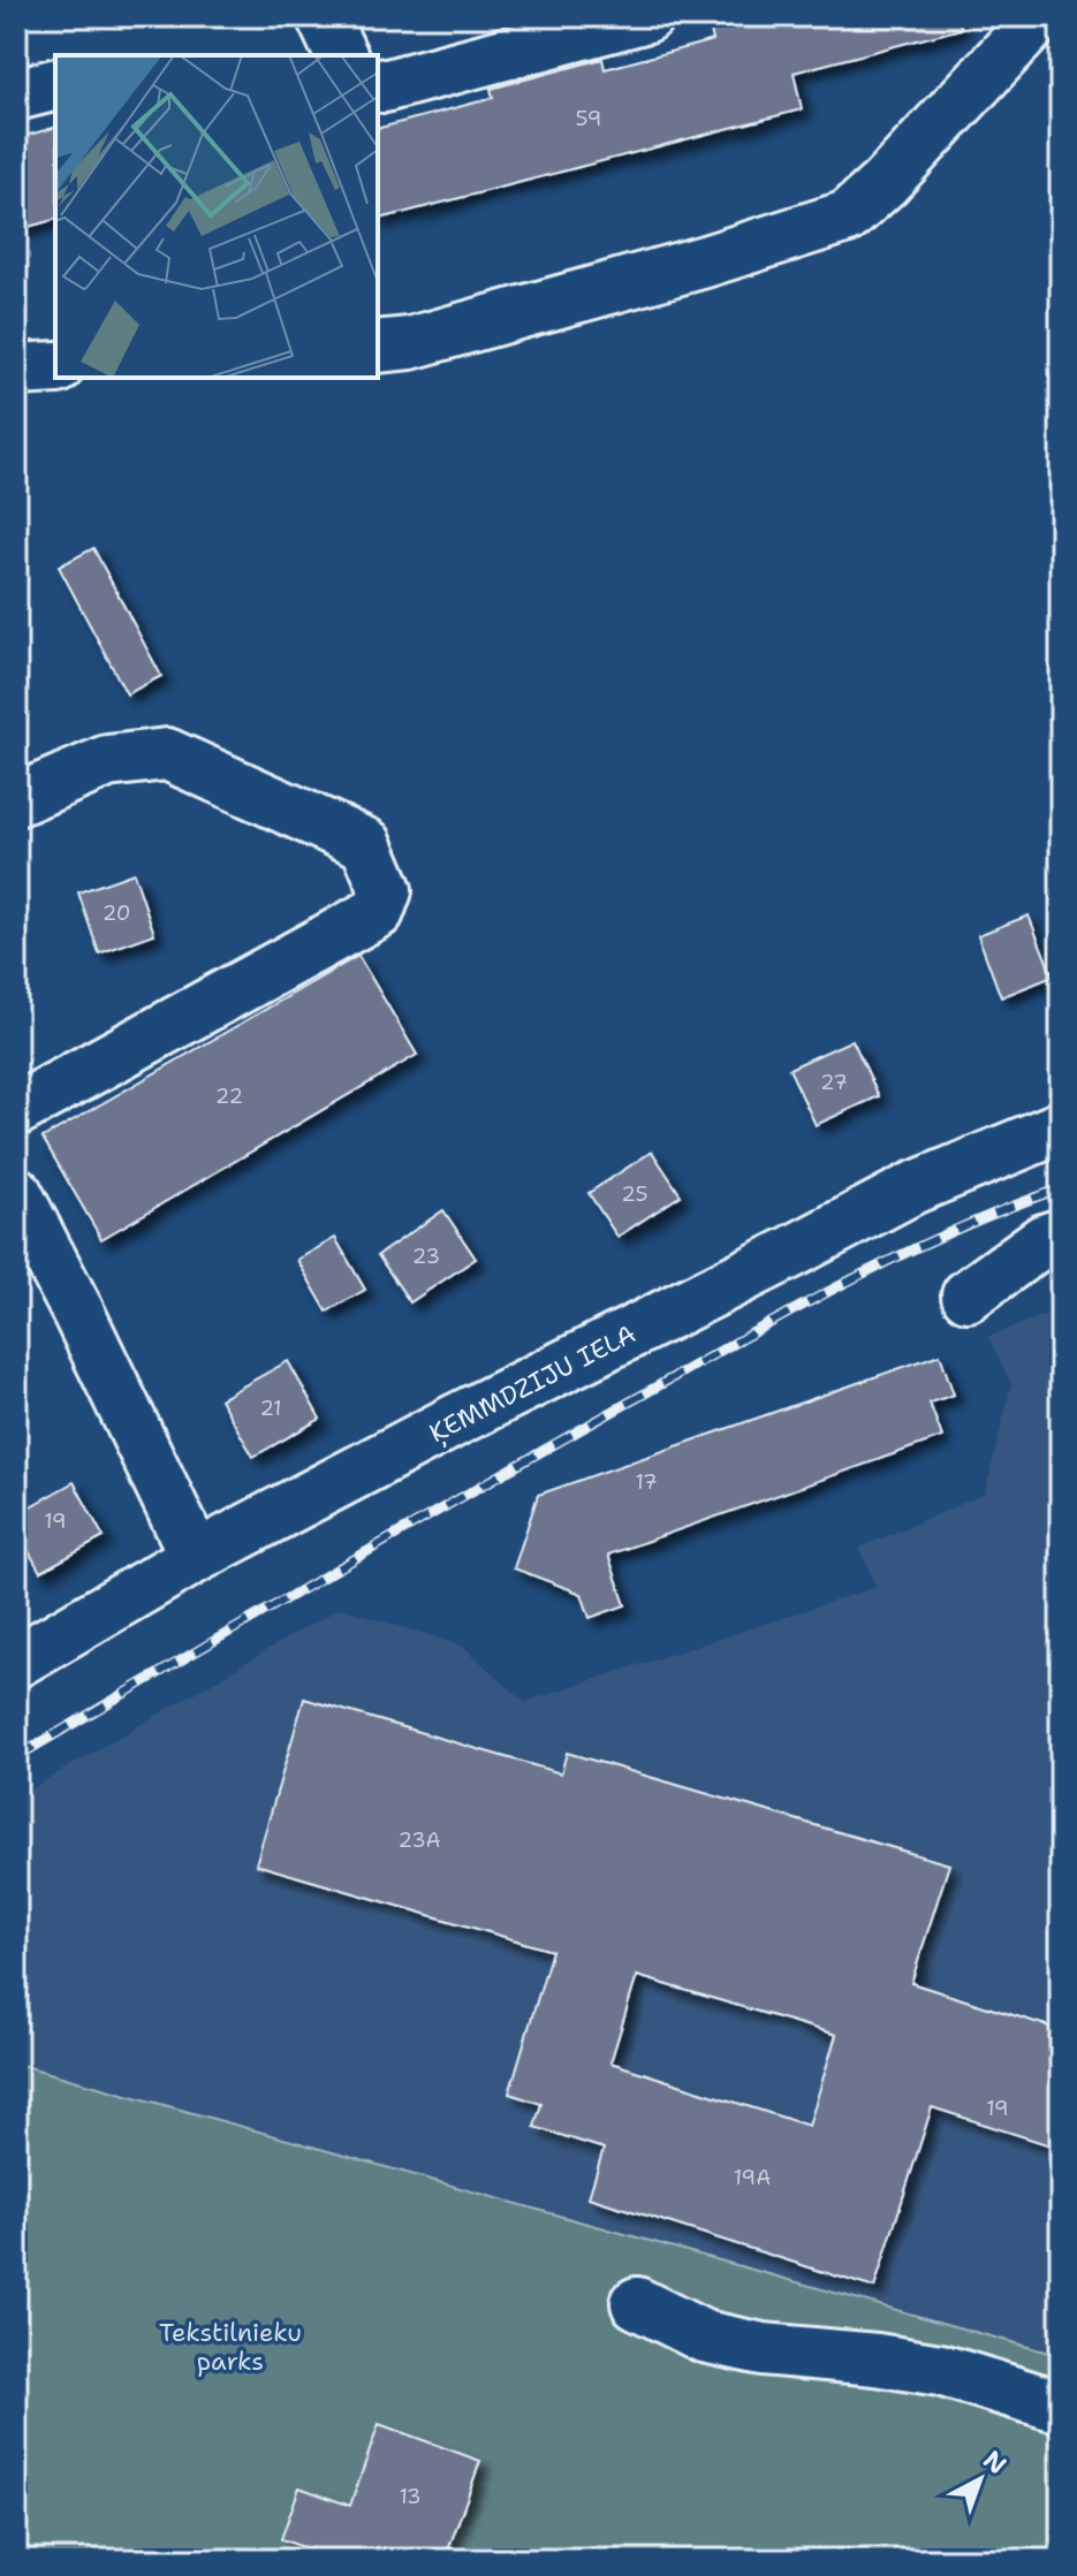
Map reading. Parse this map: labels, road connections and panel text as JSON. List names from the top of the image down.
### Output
{
  "streets": {
    "street": ["ĶEMMDZIJU IELA"]
  },
  "parks": ["Tekstilnieku parks"],
  "house_numbers": [
    "59",
    "20",
    "27",
    "22",
    "25",
    "23",
    "21",
    "17",
    "19",
    "23A",
    "19",
    "19A",
    "13"
  ],
  "north": "top right"
}
